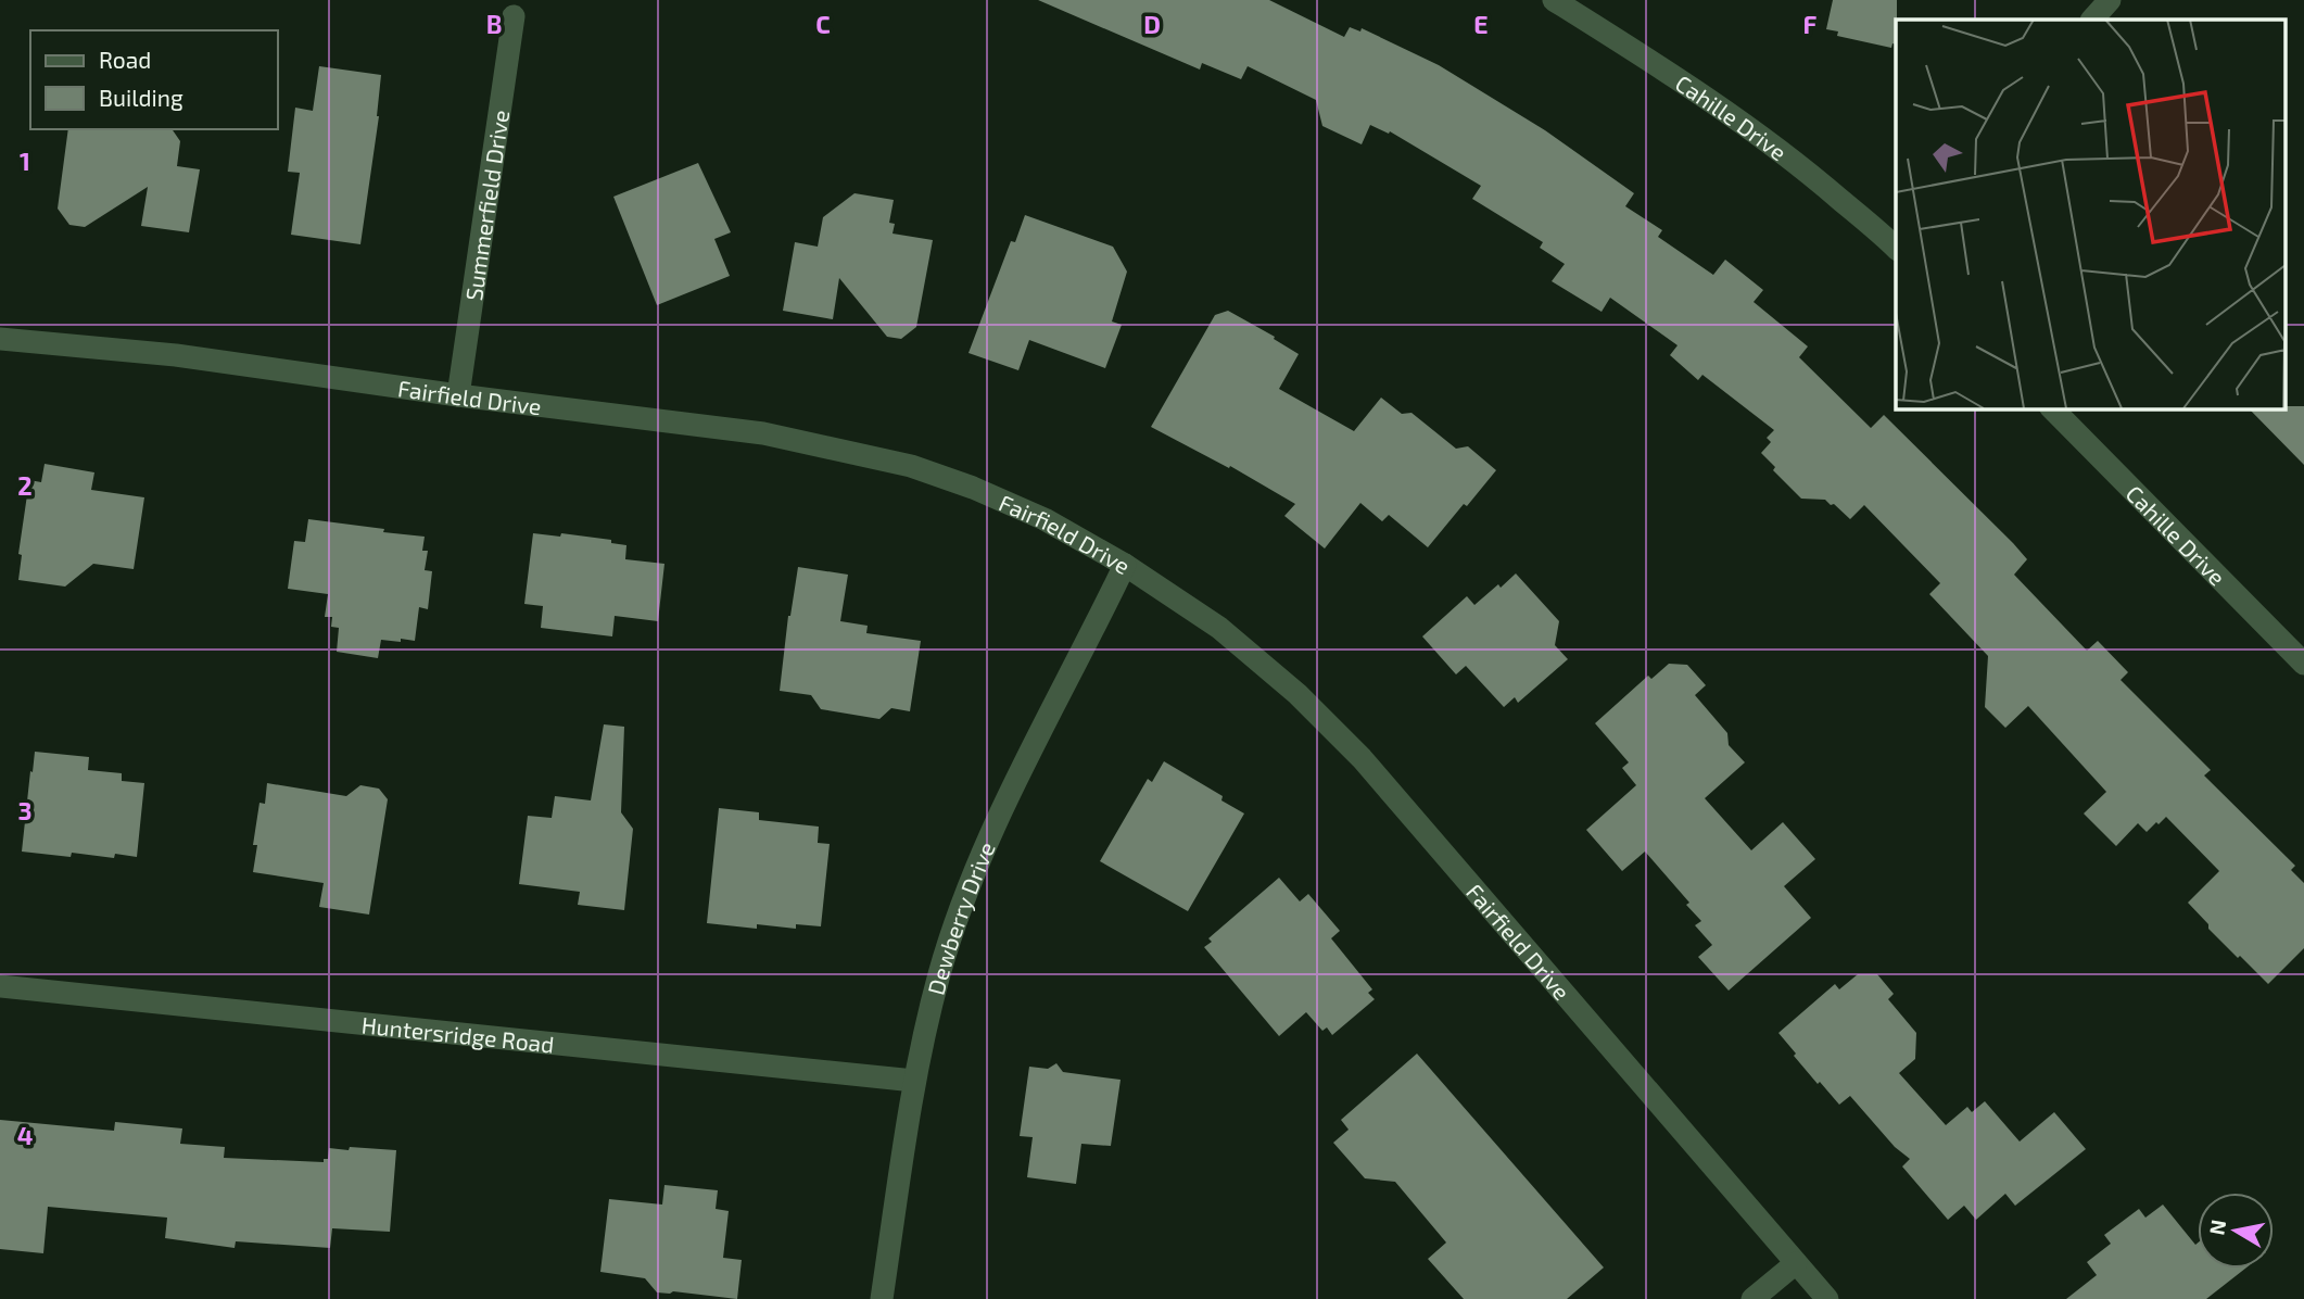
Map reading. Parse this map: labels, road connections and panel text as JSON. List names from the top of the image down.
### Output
{
  "streets": {
    "street": [
      "Cahille Drive",
      "Summerfield Drive",
      "Fairfield Drive",
      "Dewberry Drive",
      "Huntersridge Road"
    ]
  },
  "crossings": [
    ["Summerfield Drive", "Fairfield Drive"],
    ["Fairfield Drive", "Dewberry Drive"],
    ["Dewberry Drive", "Huntersridge Road"]
  ],
  "legend": ["Road", "Building"],
  "north": "left",
  "grid": {
    "columns": [
      "B",
      "C",
      "D",
      "E",
      "F"
    ],
    "rows": [
      "1",
      "2",
      "3",
      "4"
    ]
  }
}
